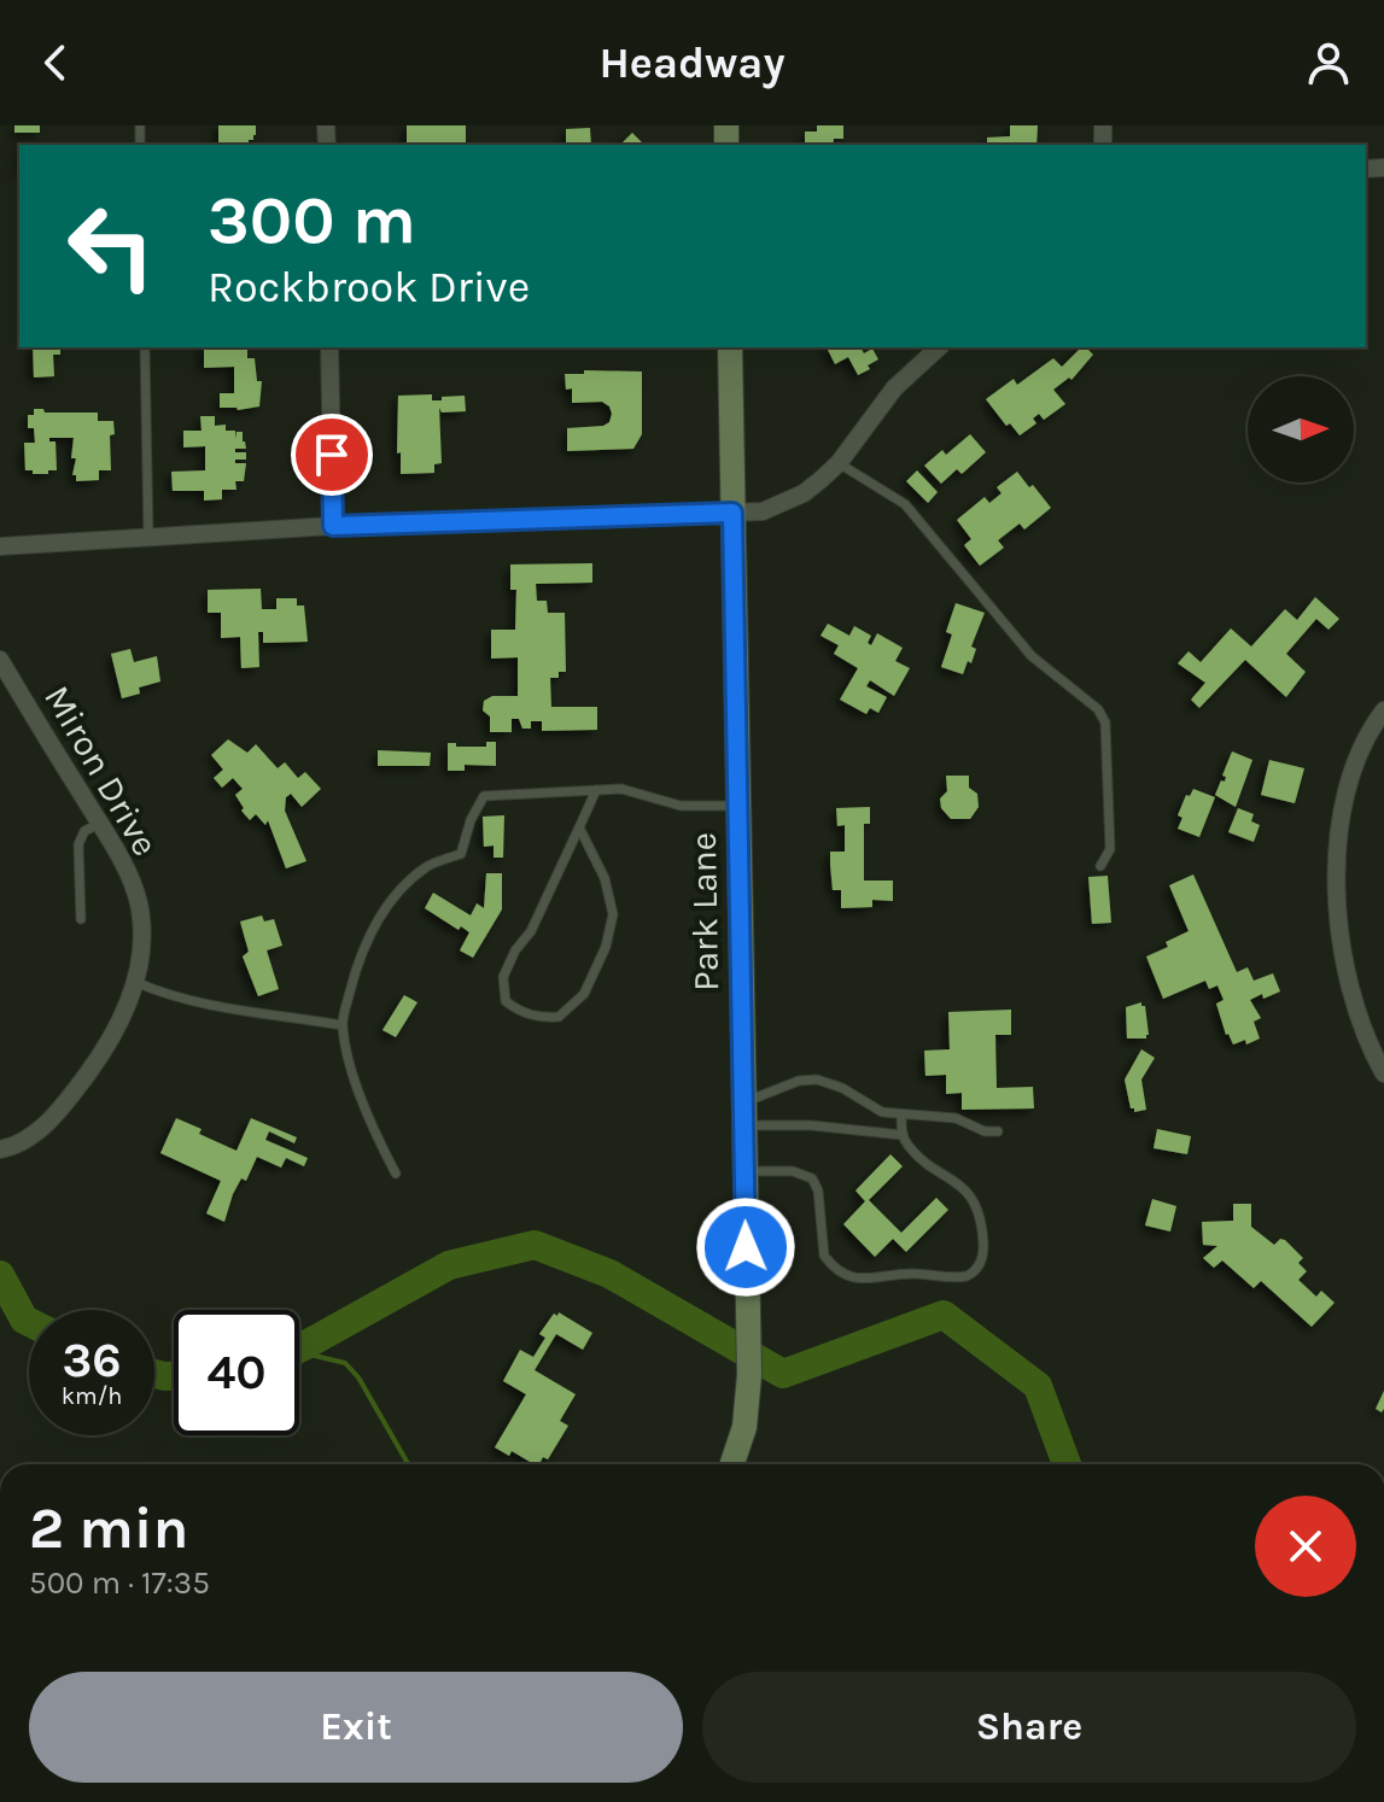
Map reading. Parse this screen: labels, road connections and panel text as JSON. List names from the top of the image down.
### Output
{
  "streets": {
    "street": ["Miron Drive", "Park Lane"]
  },
  "north": "right",
  "page": {
    "header": "Headway",
    "turn": ["300 m", "Rockbrook Drive"],
    "speed": "36 km/h",
    "limit": "40",
    "heading": ["2 min", "500 m · 17:35"],
    "buttons": ["Exit", "Share"]
  }
}
